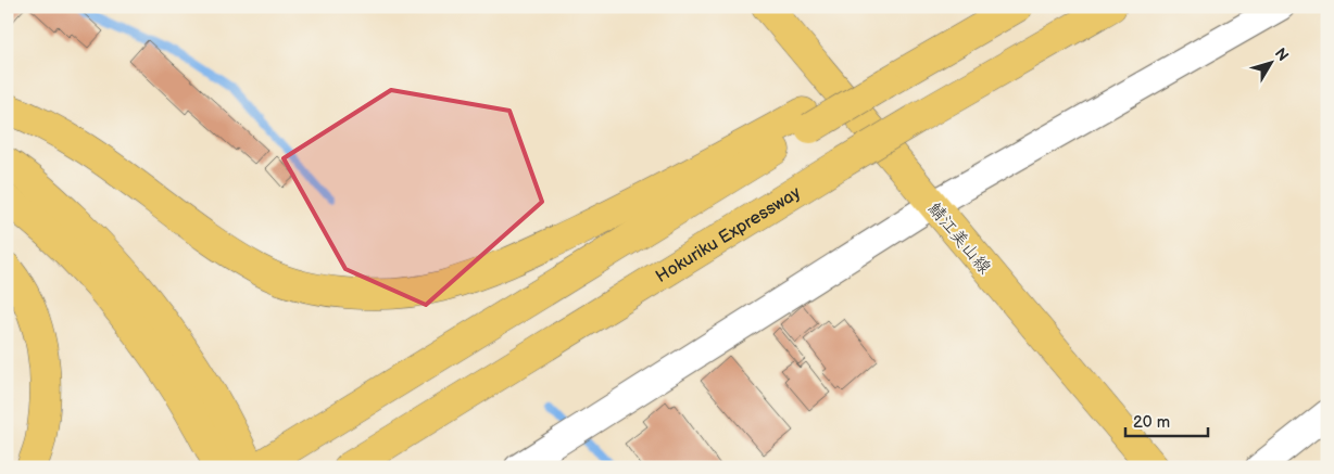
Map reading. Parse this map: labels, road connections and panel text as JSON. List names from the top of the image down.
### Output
{
  "streets": {
    "main road": ["Hokuriku Expressway", "鯖江美山線"]
  },
  "scale_bar": "20 m",
  "north": "top right"
}
